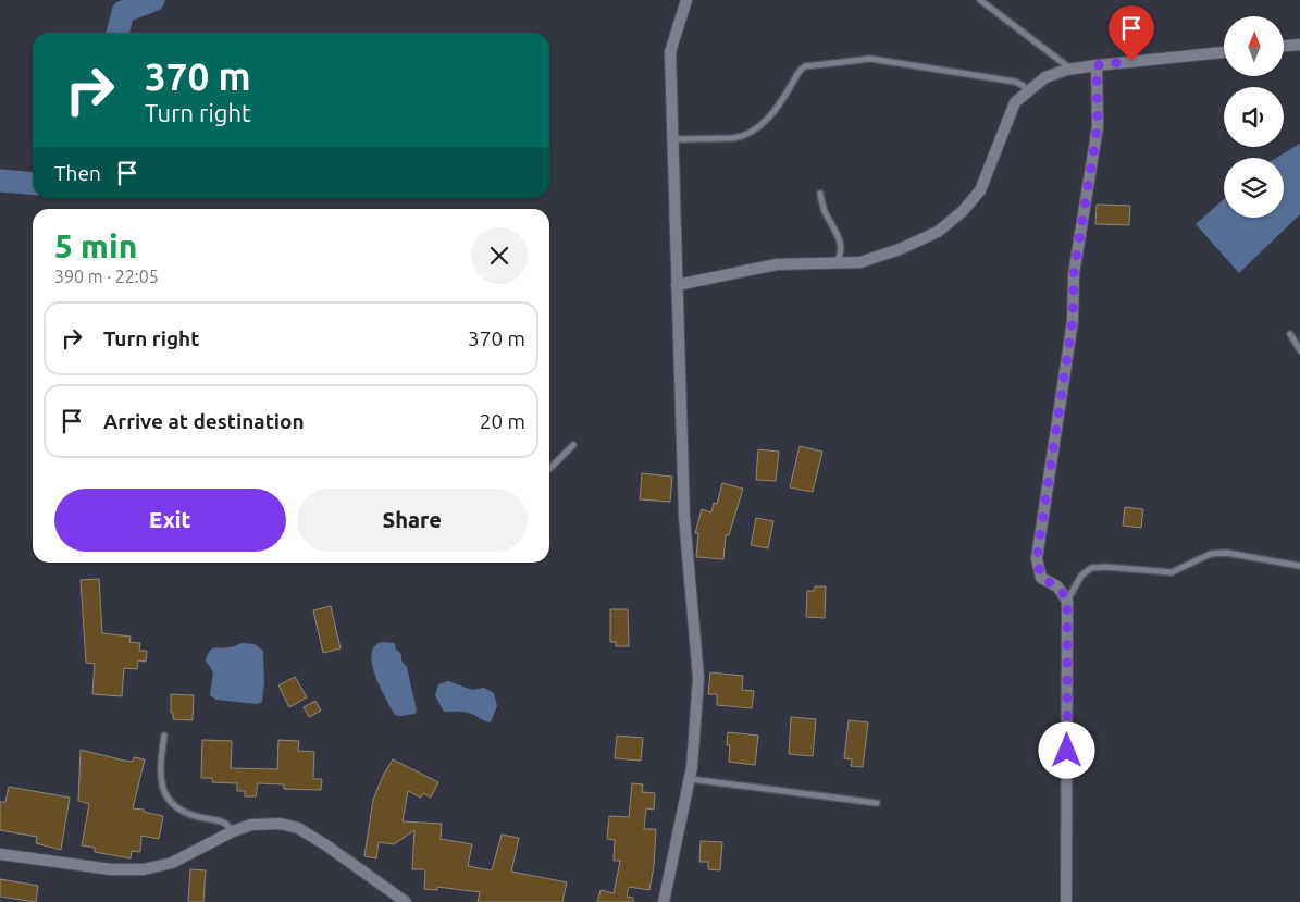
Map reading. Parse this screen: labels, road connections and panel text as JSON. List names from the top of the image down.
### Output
{
  "north": "top",
  "page": {
    "turn": ["370 m", "Turn right"],
    "then": "Then",
    "heading": ["5 min", "390 m · 22:05"],
    "list": [
      {
        "name": "Turn right",
        "value": "370 m"
      },
      {
        "name": "Arrive at destination",
        "value": "20 m"
      }
    ],
    "buttons": ["Exit", "Share"]
  }
}
